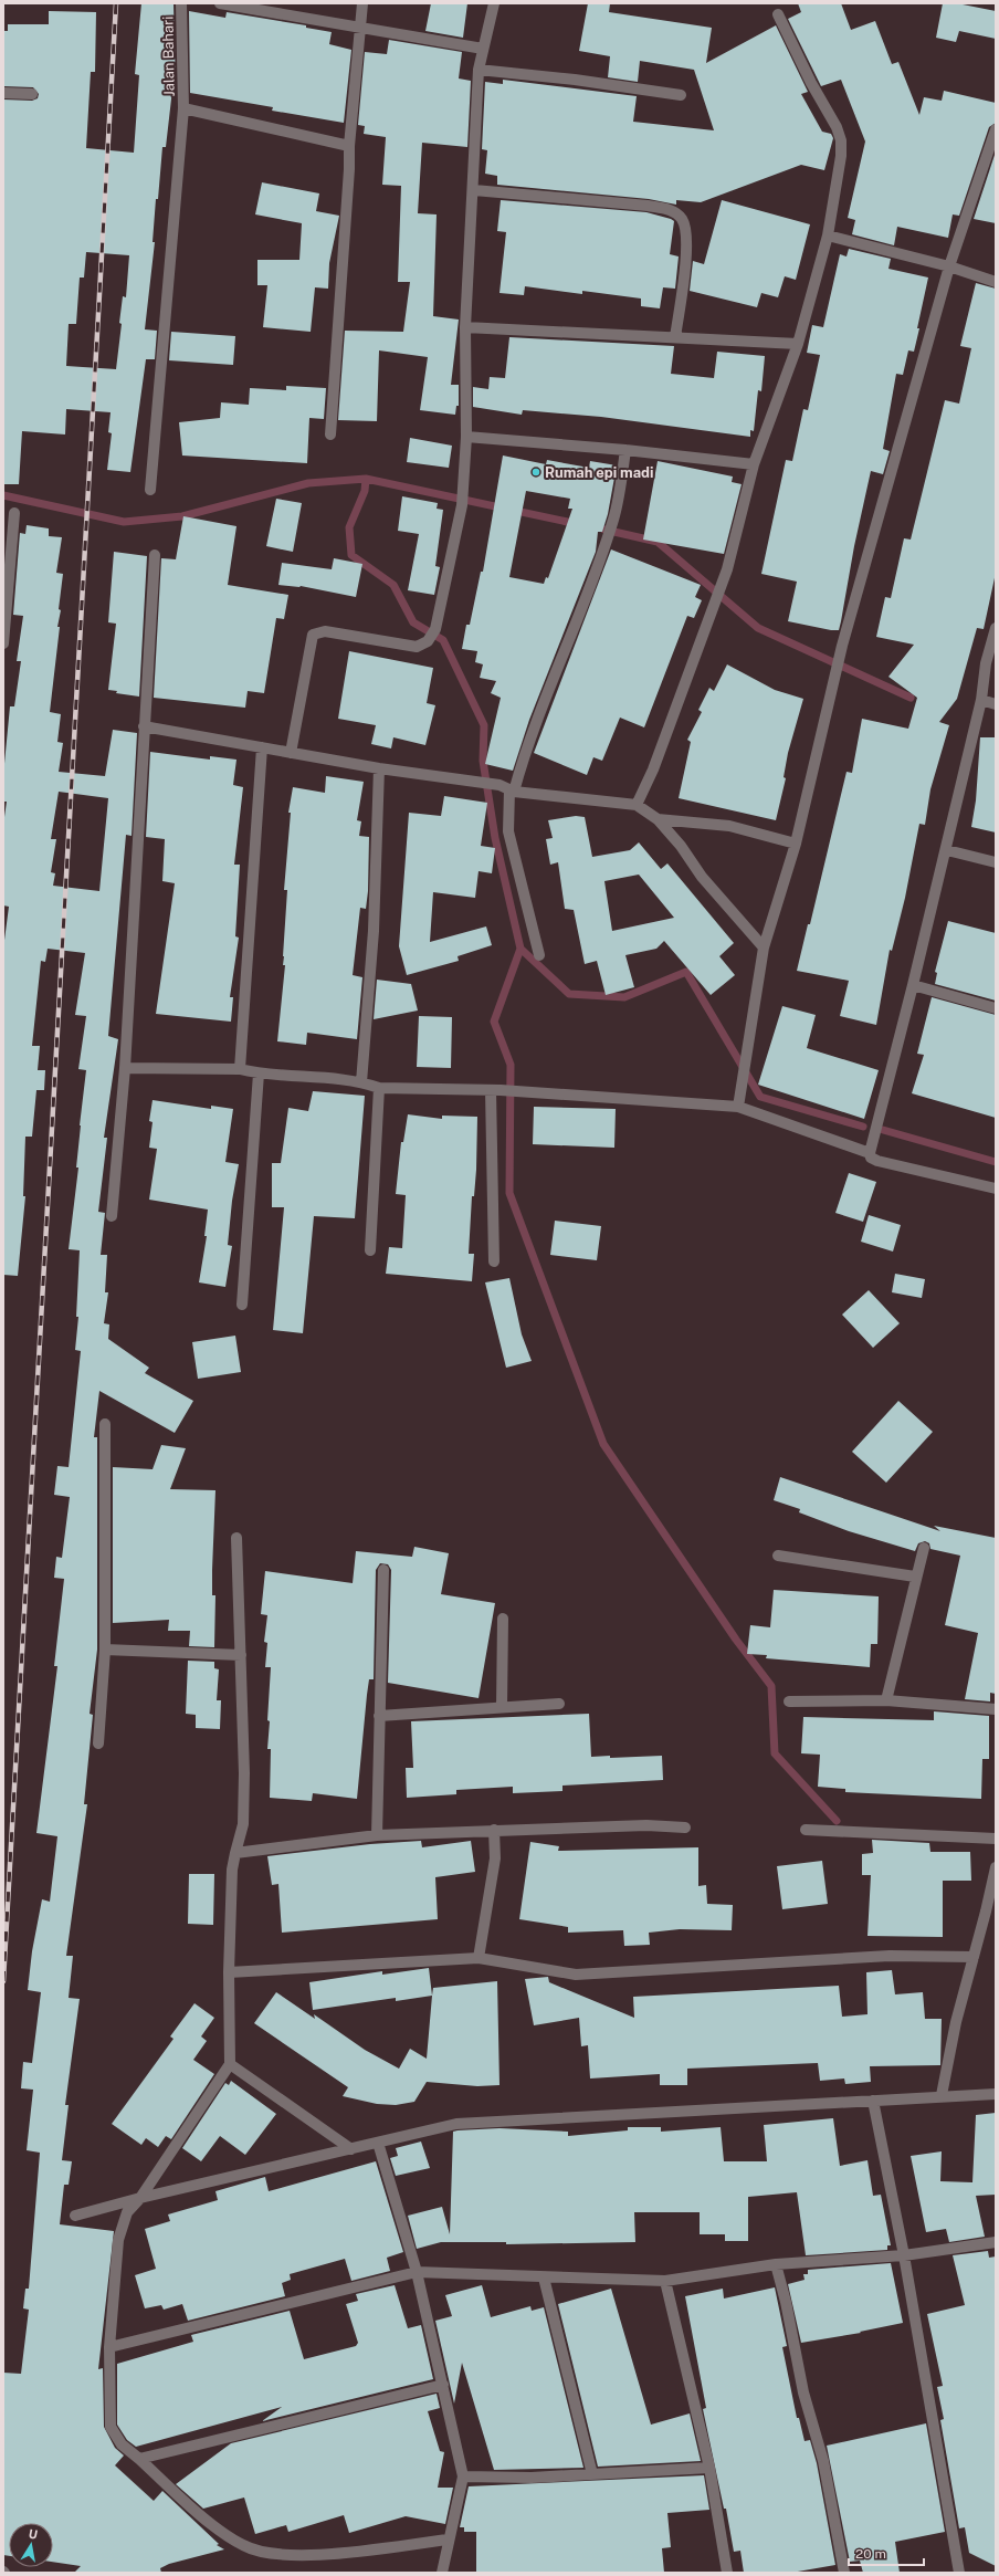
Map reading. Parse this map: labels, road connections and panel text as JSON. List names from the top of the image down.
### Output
{
  "streets": {
    "street": ["Jalan Bahari"]
  },
  "places": ["Rumah epi madi"],
  "scale_bar": "20 m",
  "north": "top"
}
